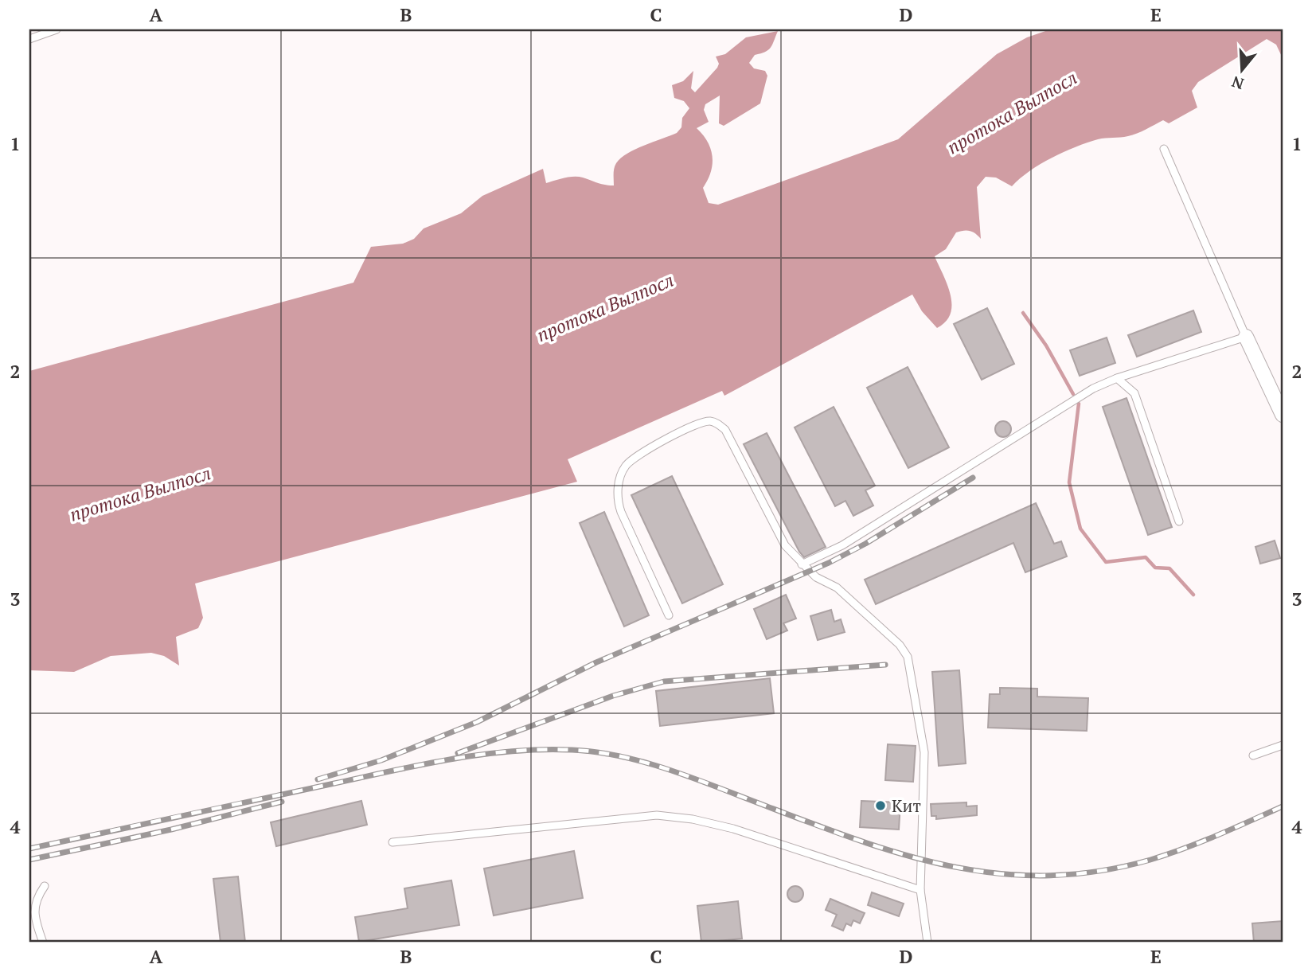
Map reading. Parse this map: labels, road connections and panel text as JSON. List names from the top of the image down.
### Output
{
  "water": ["протока Вылпосл"],
  "places": ["Кит"],
  "north": "bottom",
  "grid": {
    "columns": [
      "A",
      "B",
      "C",
      "D",
      "E"
    ],
    "rows": [
      "1",
      "2",
      "3",
      "4"
    ]
  }
}
